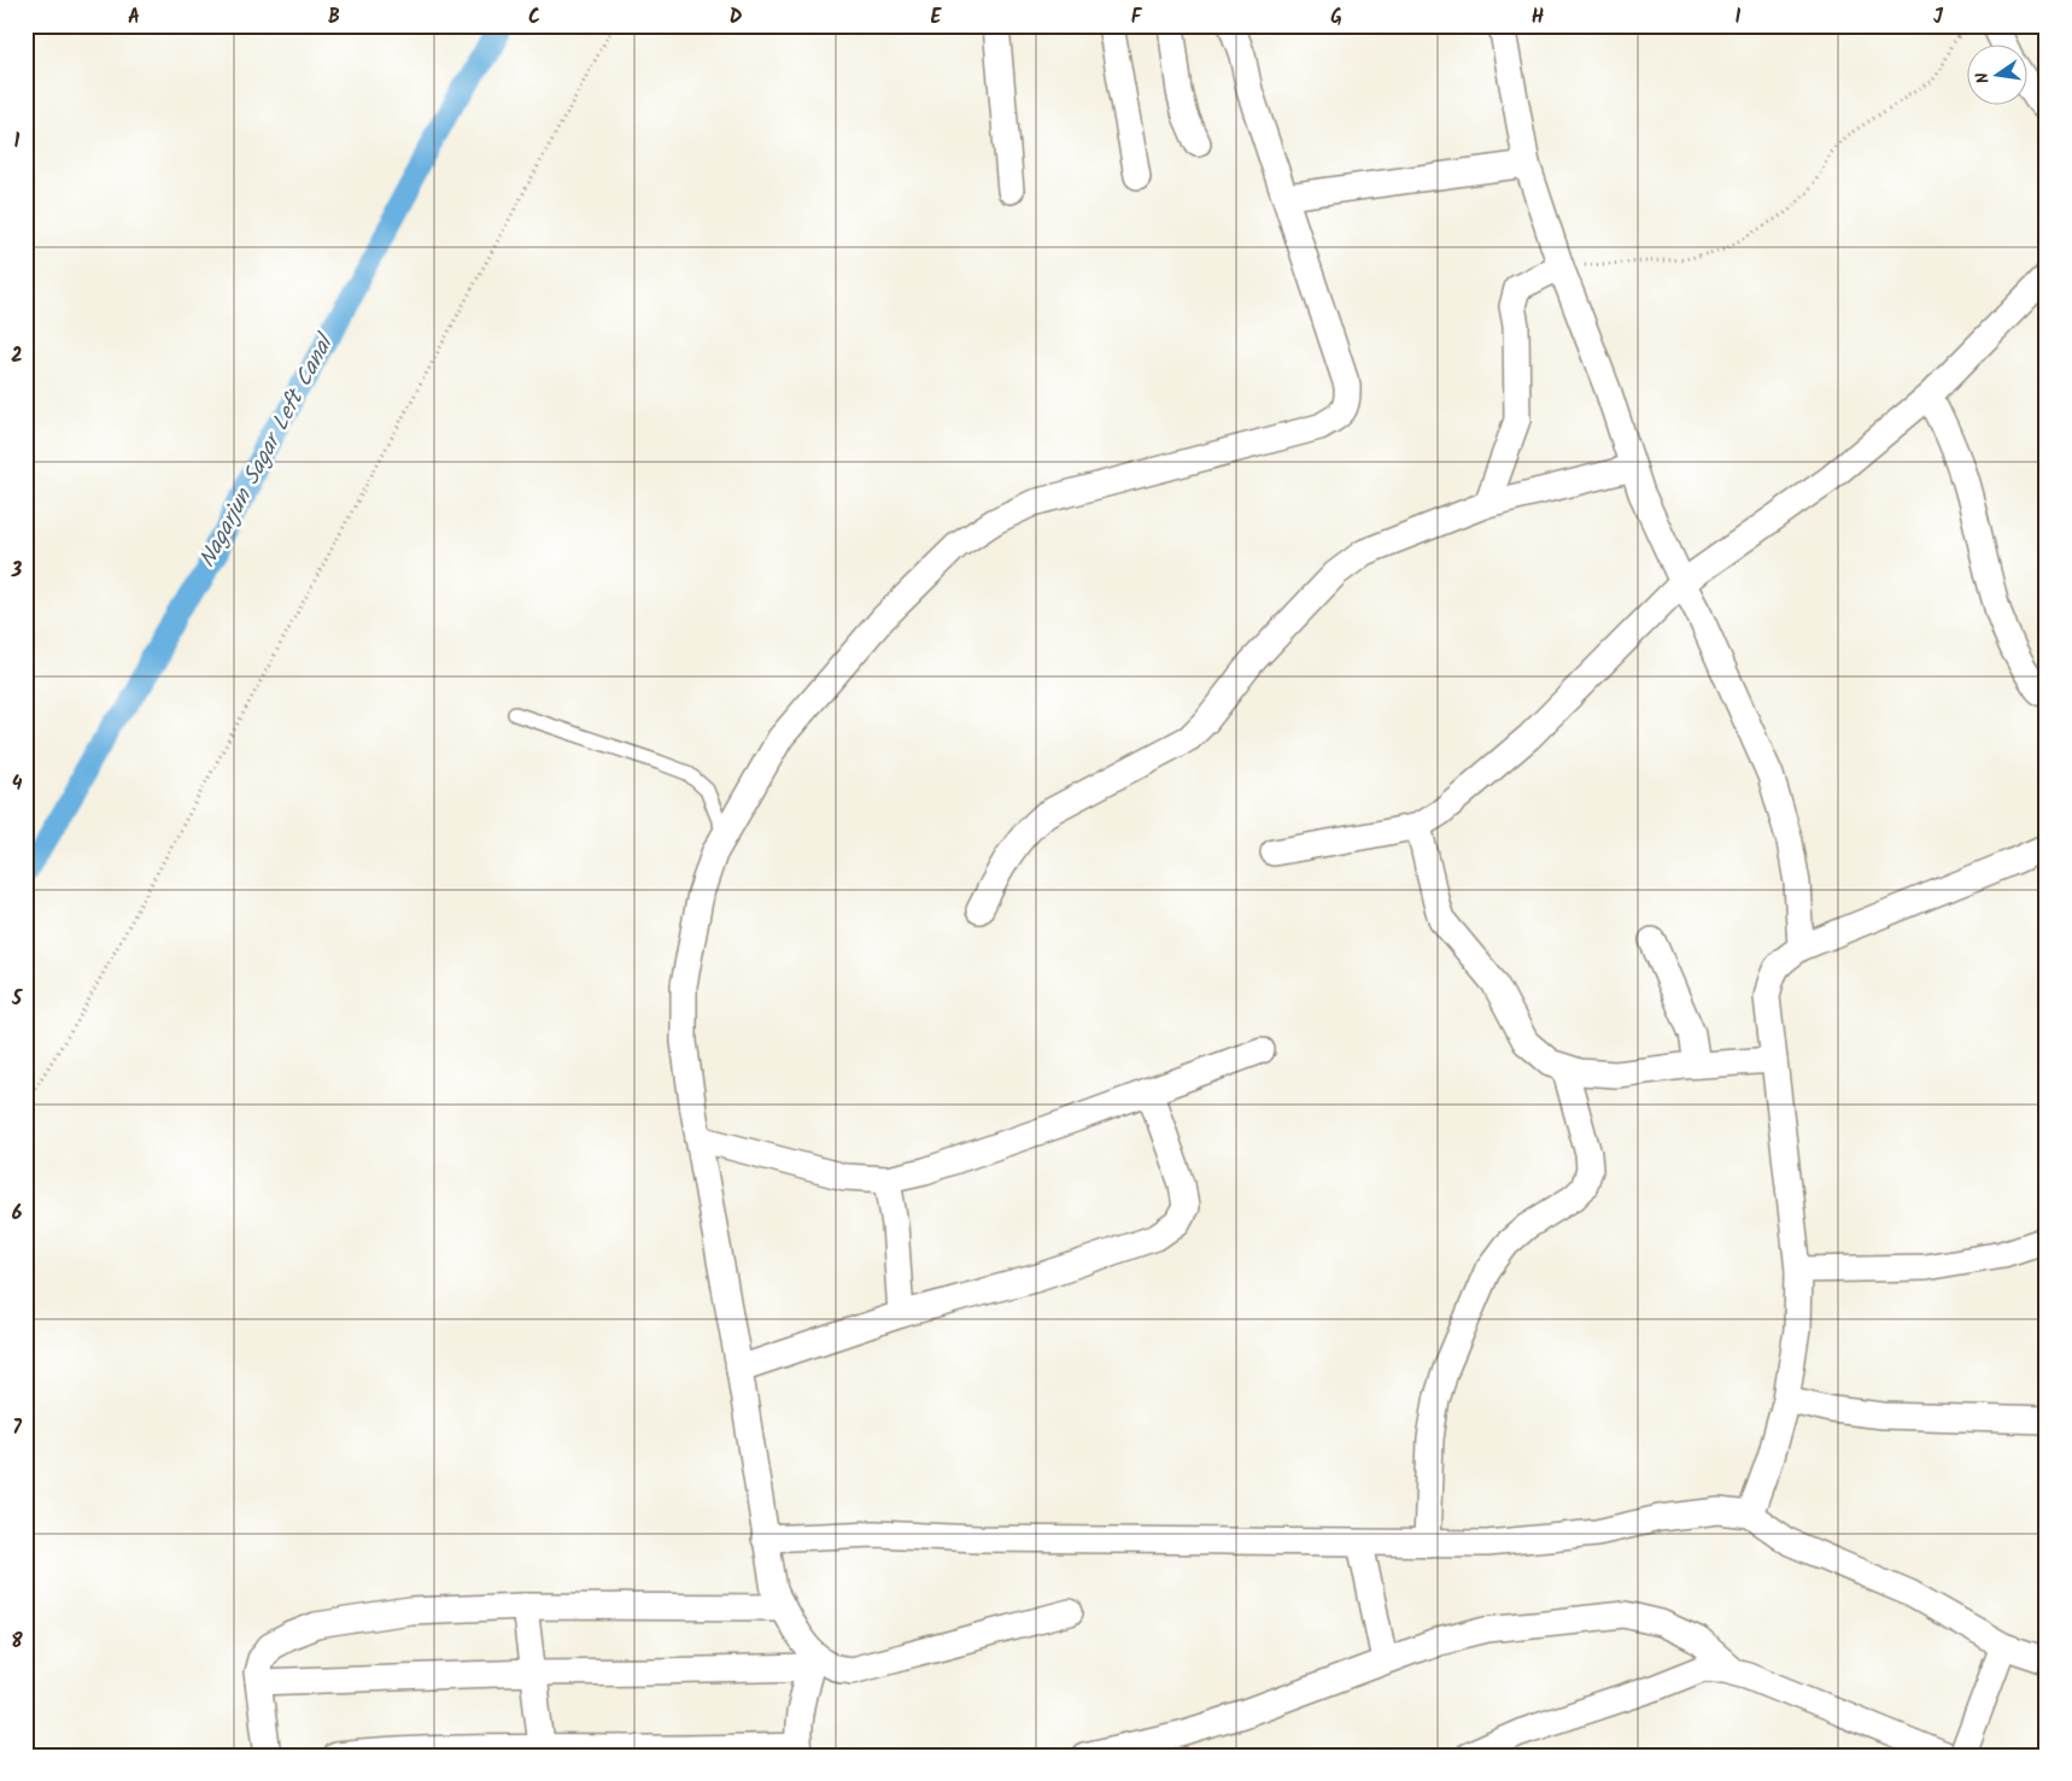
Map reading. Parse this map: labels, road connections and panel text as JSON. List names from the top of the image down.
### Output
{
  "water": ["Nagarjun Sagar Left Canal"],
  "north": "left",
  "grid": {
    "columns": [
      "A",
      "B",
      "C",
      "D",
      "E",
      "F",
      "G",
      "H",
      "I",
      "J"
    ],
    "rows": [
      "1",
      "2",
      "3",
      "4",
      "5",
      "6",
      "7",
      "8"
    ]
  }
}
